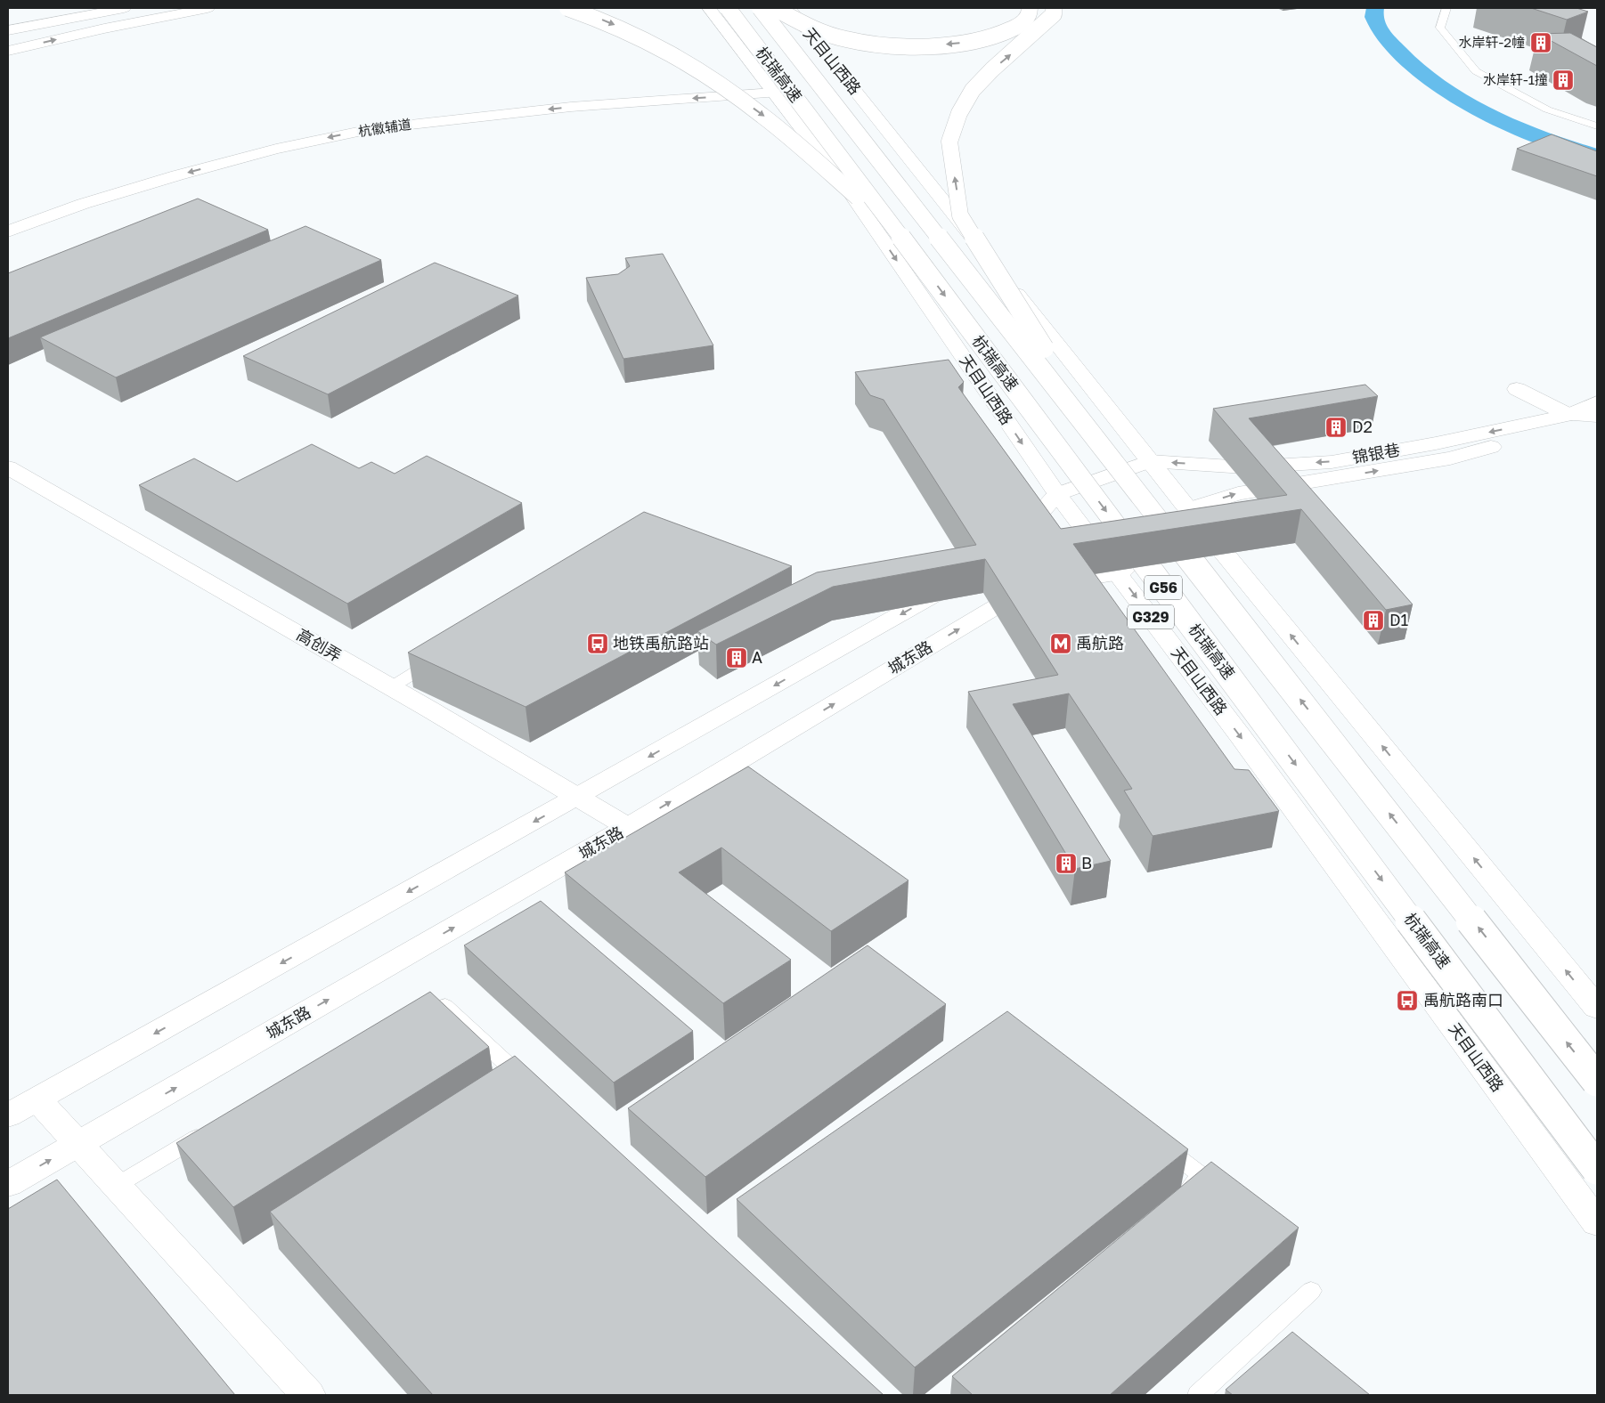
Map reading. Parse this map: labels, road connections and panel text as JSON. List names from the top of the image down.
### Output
{
  "streets": {
    "main road": [
      "天目山西路",
      "杭瑞高速",
      "杭徽辅道",
      "锦银巷",
      "G56",
      "G329",
      "高创弄",
      "城东路"
    ]
  },
  "crossings": [
    ["天目山西路", "杭徽辅道"],
    ["天目山西路", "锦银巷"],
    ["天目山西路", "城东路"],
    ["高创弄", "城东路"]
  ],
  "places": {
    "building": [
      "水岸轩-2幢",
      "水岸轩-1撞",
      "D2",
      "D1",
      "A",
      "B"
    ],
    "bus stop": ["地铁禹航路站", "禹航路南口"],
    "metro station": ["禹航路"]
  }
}
